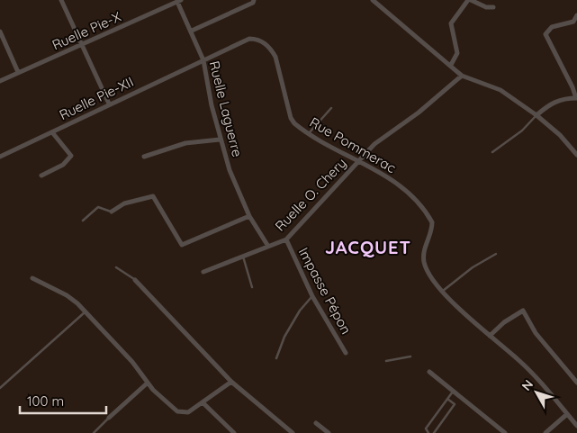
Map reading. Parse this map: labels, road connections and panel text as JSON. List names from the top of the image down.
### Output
{
  "streets": {
    "street": [
      "Ruelle Pie-X",
      "Ruelle Pie-XII",
      "Ruelle Laguerre",
      "Rue Pommerac",
      "Ruelle O. Chery",
      "Impasse Pépon"
    ]
  },
  "crossings": [
    ["Ruelle Pie-X", "Ruelle Laguerre"],
    ["Ruelle Pie-XII", "Ruelle Laguerre"],
    ["Ruelle Pie-XII", "Rue Pommerac"],
    ["Ruelle Laguerre", "Rue Pommerac"],
    ["Ruelle Laguerre", "Ruelle O. Chery"],
    ["Rue Pommerac", "Ruelle O. Chery"],
    ["Ruelle O. Chery", "Impasse Pépon"]
  ],
  "districts": ["JACQUET"],
  "scale_bar": "100 m",
  "north": "top left"
}
